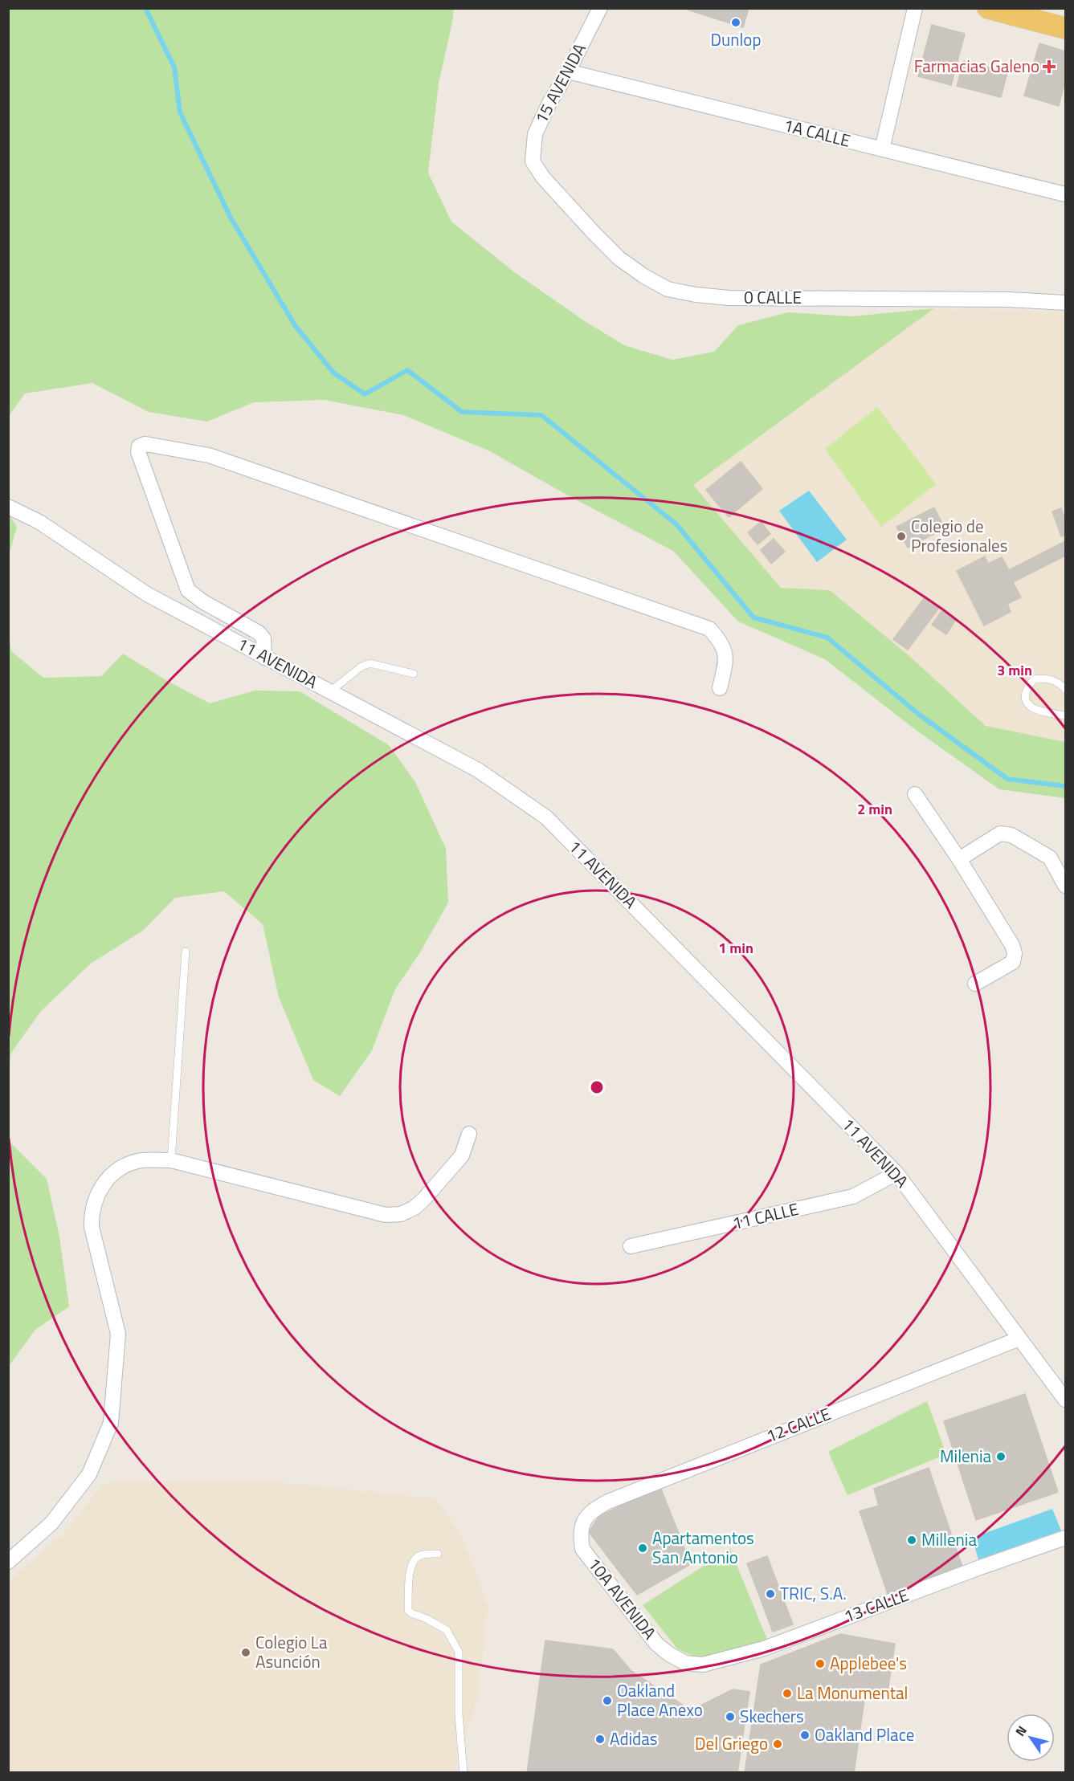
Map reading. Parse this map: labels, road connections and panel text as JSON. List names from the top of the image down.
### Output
{
  "streets": {
    "street": [
      "15 AVENIDA",
      "1A CALLE",
      "0 CALLE",
      "11 AVENIDA",
      "11 CALLE",
      "12 CALLE",
      "10A AVENIDA",
      "13 CALLE"
    ]
  },
  "crossings": [
    ["15 AVENIDA", "1A CALLE"],
    ["15 AVENIDA", "0 CALLE"],
    ["11 AVENIDA", "11 CALLE"],
    ["11 AVENIDA", "12 CALLE"],
    ["12 CALLE", "10A AVENIDA"],
    ["10A AVENIDA", "13 CALLE"]
  ],
  "places": {
    "other": [
      "Dunlop",
      "Colegio de Profesionales",
      "Milenia",
      "Millenia",
      "Apartamentos San Antonio",
      "TRIC, S.A.",
      "Colegio La Asunción",
      "Applebee's",
      "La Monumental",
      "Oakland Place Anexo",
      "Skechers",
      "Oakland Place",
      "Adidas",
      "Del Griego"
    ],
    "health": ["Farmacias Galeno"]
  },
  "north": "top left",
  "rings": ["3 min", "2 min", "1 min"]
}
